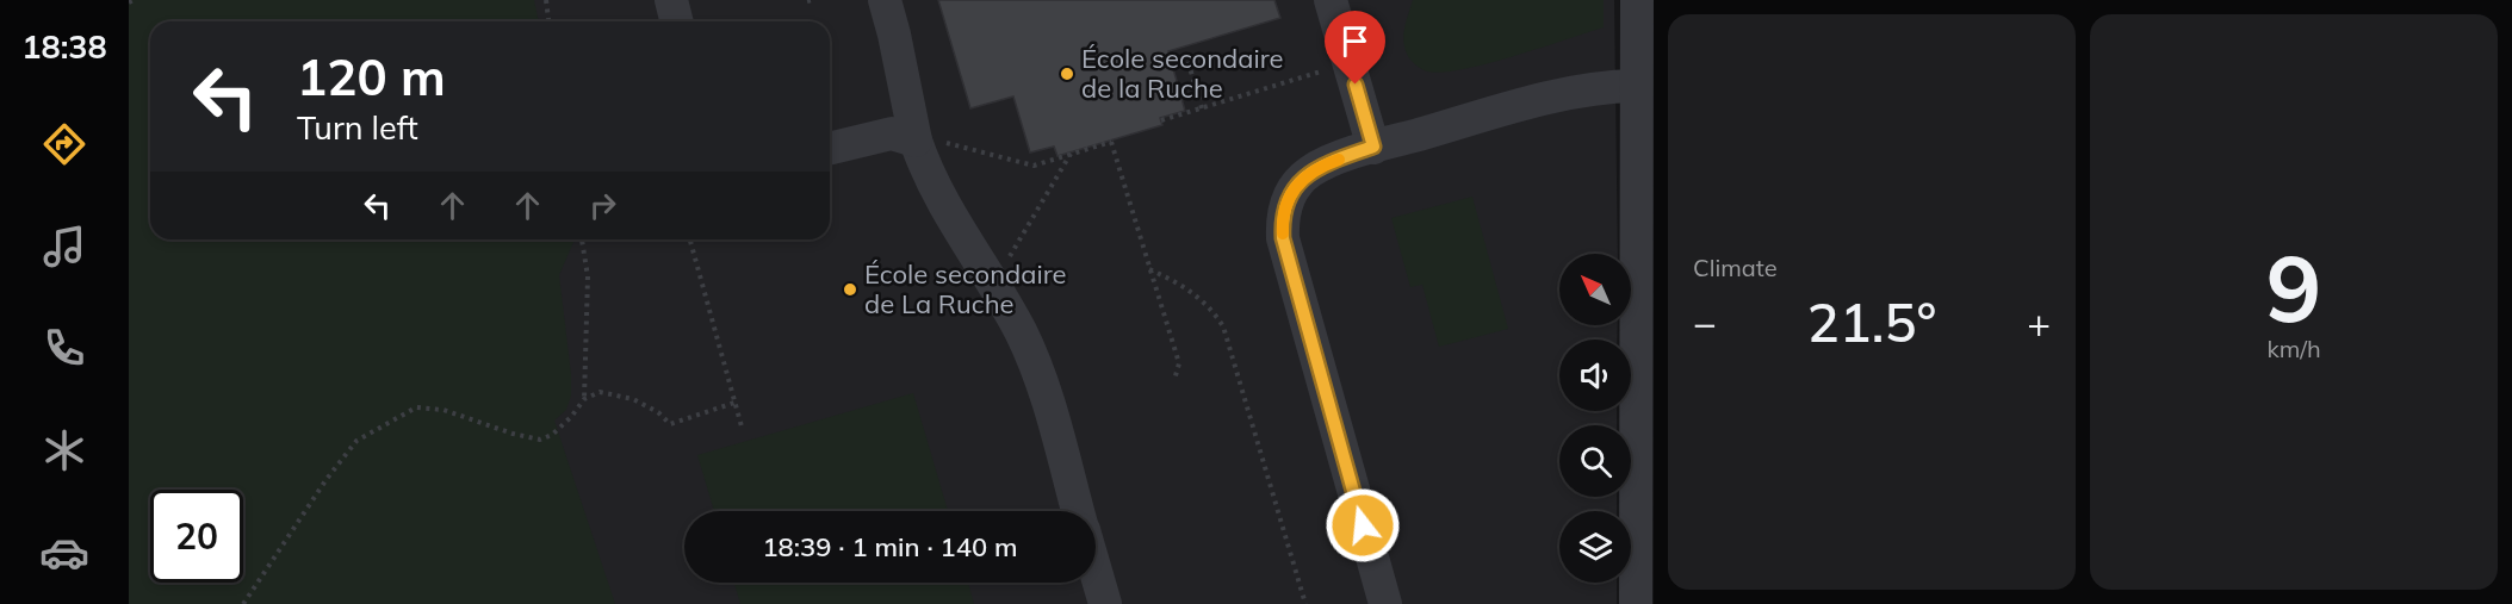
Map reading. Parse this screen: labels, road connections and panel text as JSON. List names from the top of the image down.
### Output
{
  "places": ["École secondaire de la Ruche", "École secondaire de La Ruche"],
  "north": "top left",
  "page": {
    "tabs": "18:38",
    "tile": [
      "Climate",
      ["9", "km/h"]
    ],
    "turn": ["120 m", "Turn left"],
    "heat": ["−", "21.5°", "+"],
    "limit": "20",
    "trip": "18:39 · 1 min · 140 m"
  }
}
